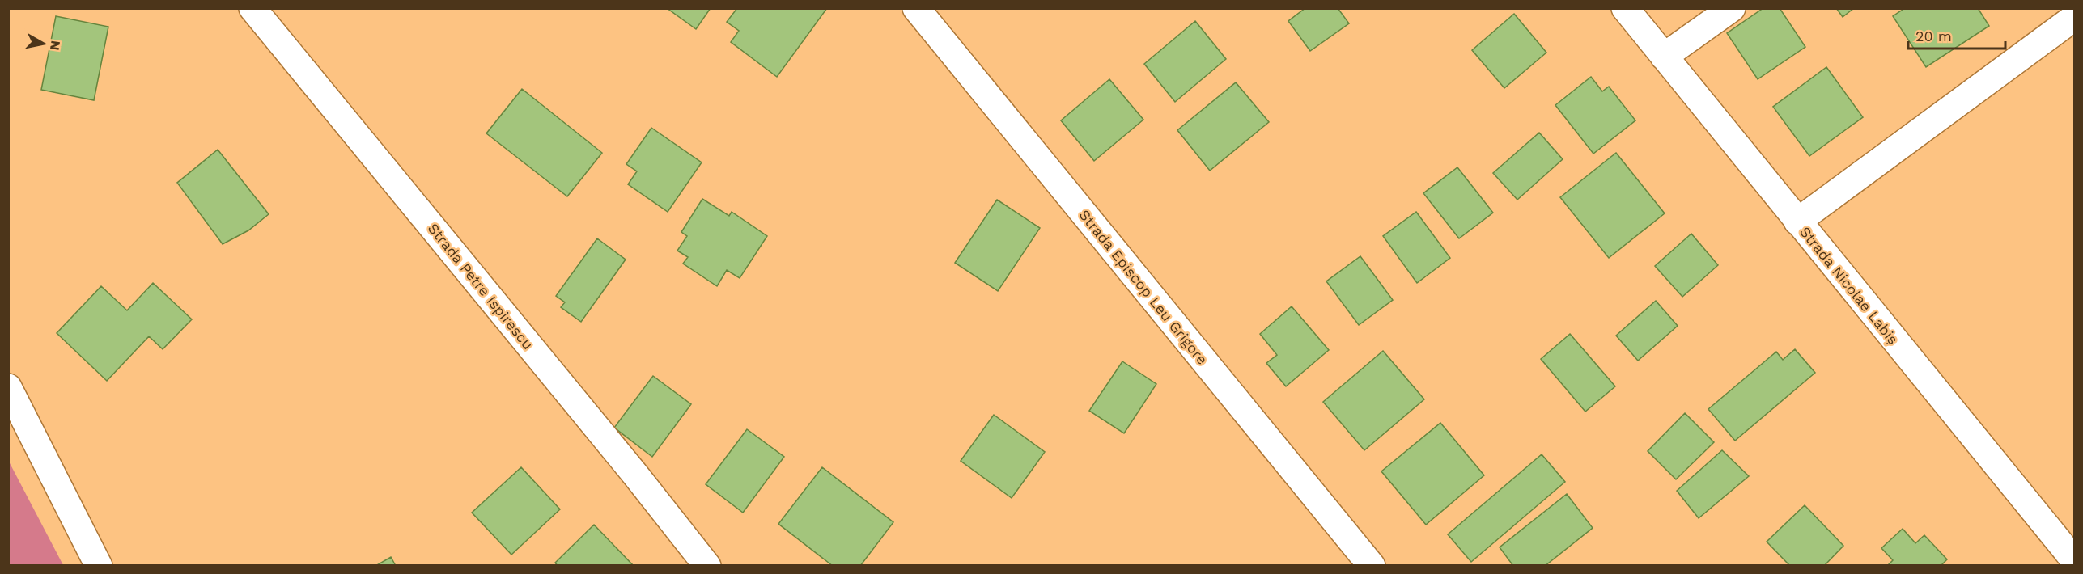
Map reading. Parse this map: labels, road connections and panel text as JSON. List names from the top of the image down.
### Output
{
  "streets": {
    "street": ["Strada Nicolae Labiș", "Strada Petre Ispirescu", "Strada Episcop Leu Grigore"]
  },
  "scale_bar": "20 m",
  "north": "right"
}
